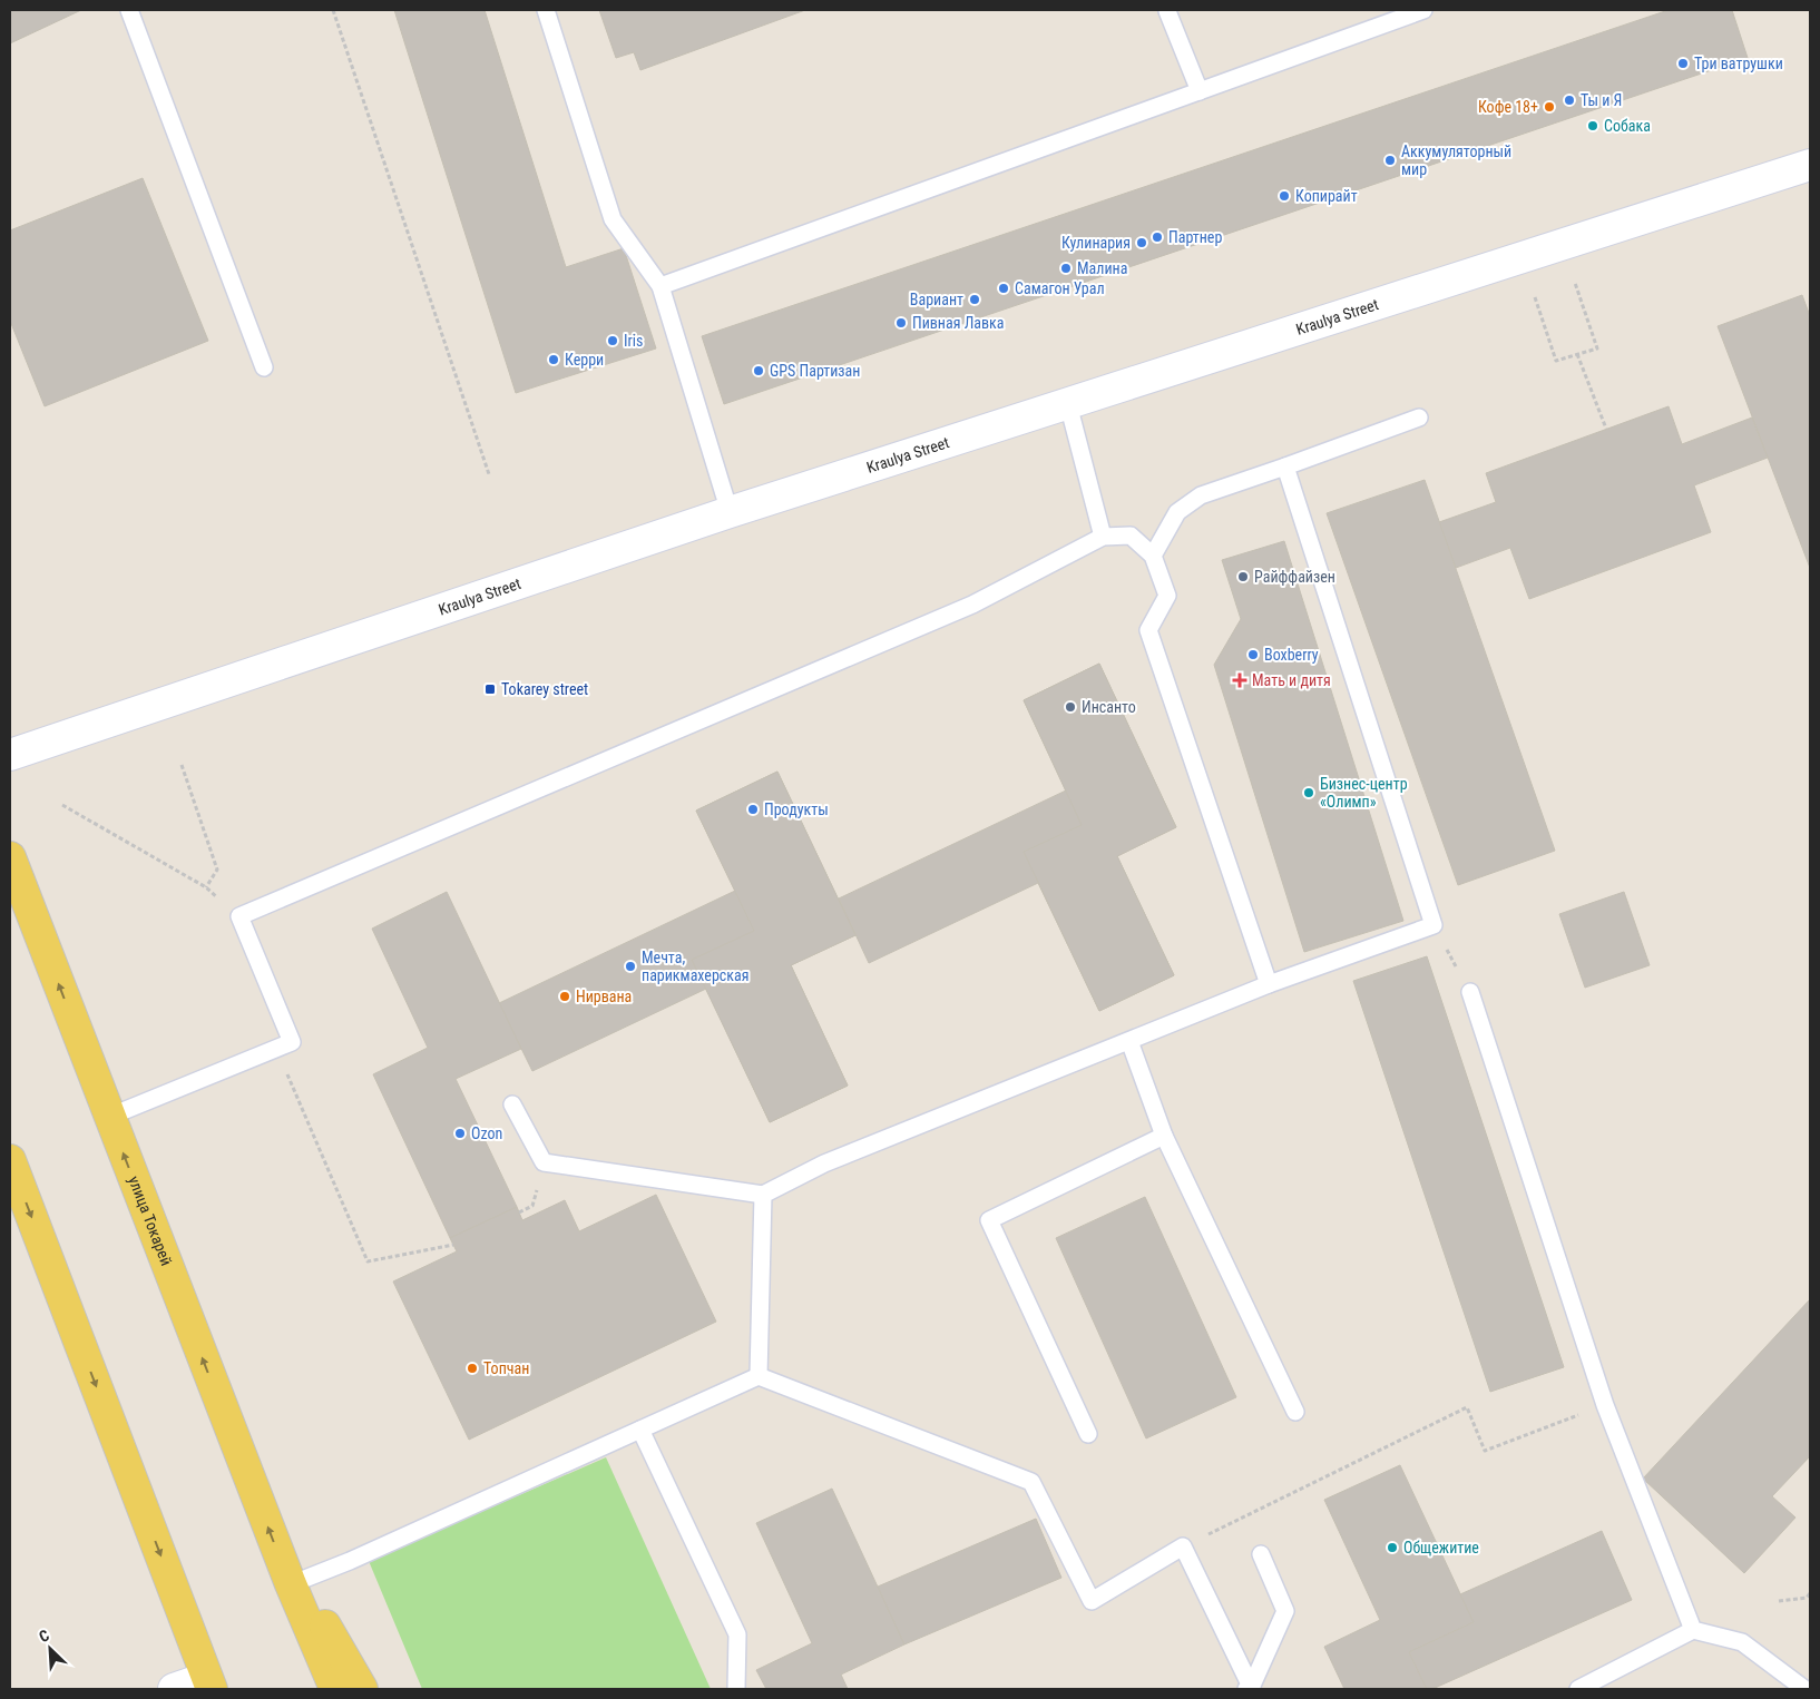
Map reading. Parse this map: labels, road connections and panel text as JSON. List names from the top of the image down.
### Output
{
  "streets": {
    "main road": ["Kraulya Street", "улица Токарей"]
  },
  "places": {
    "other": [
      "Три ватрушки",
      "Ты и Я",
      "Кофе 18+",
      "Собака",
      "Аккумуляторный мир",
      "Копирайт",
      "Партнер",
      "Кулинария",
      "Малина",
      "Самагон Урал",
      "Вариант",
      "Пивная Лавка",
      "Iris",
      "Керри",
      "GPS Партизан",
      "Райффайзен",
      "Boxberry",
      "Инсанто",
      "Бизнес-центр «Олимп»",
      "Продукты",
      "Мечта, парикмахерская",
      "Нирвана",
      "Ozon",
      "Топчан",
      "Общежитие"
    ],
    "health": ["Мать и дитя"],
    "transit": ["Tokarey street"]
  },
  "north": "top left"
}
